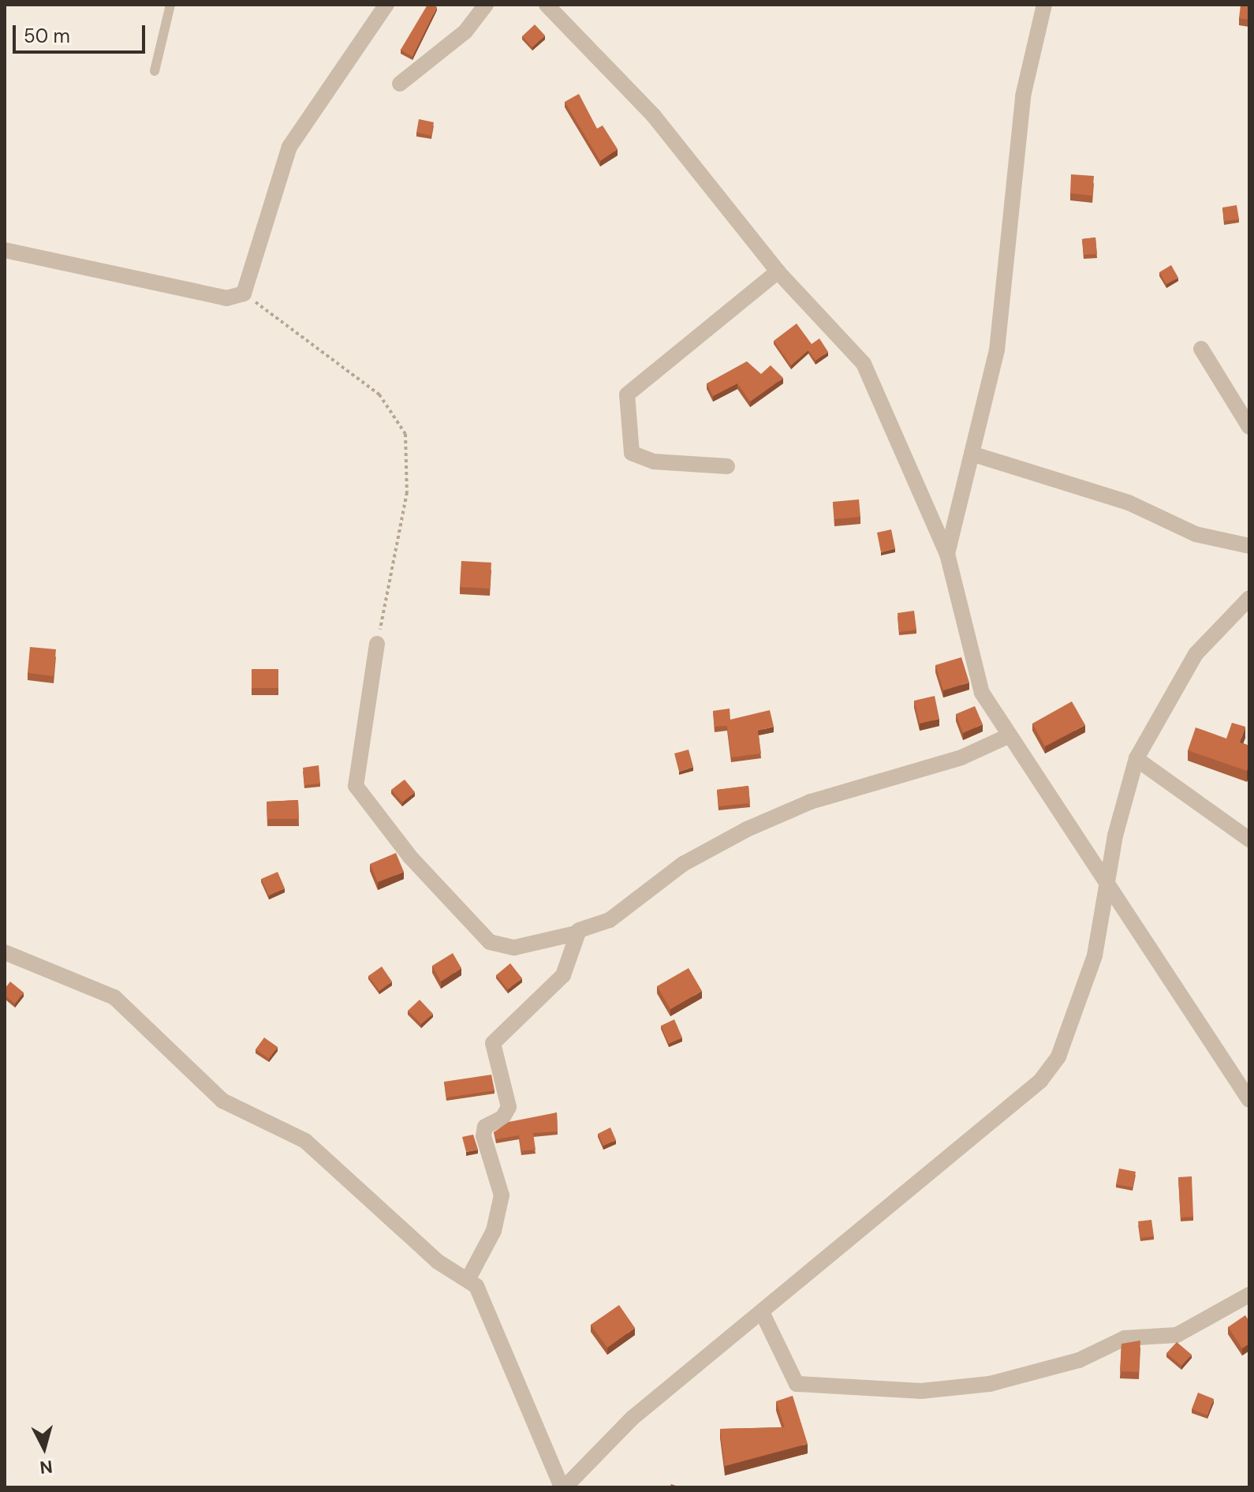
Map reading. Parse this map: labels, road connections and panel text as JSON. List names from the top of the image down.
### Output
{
  "scale_bar": "50 m",
  "north": "bottom"
}
